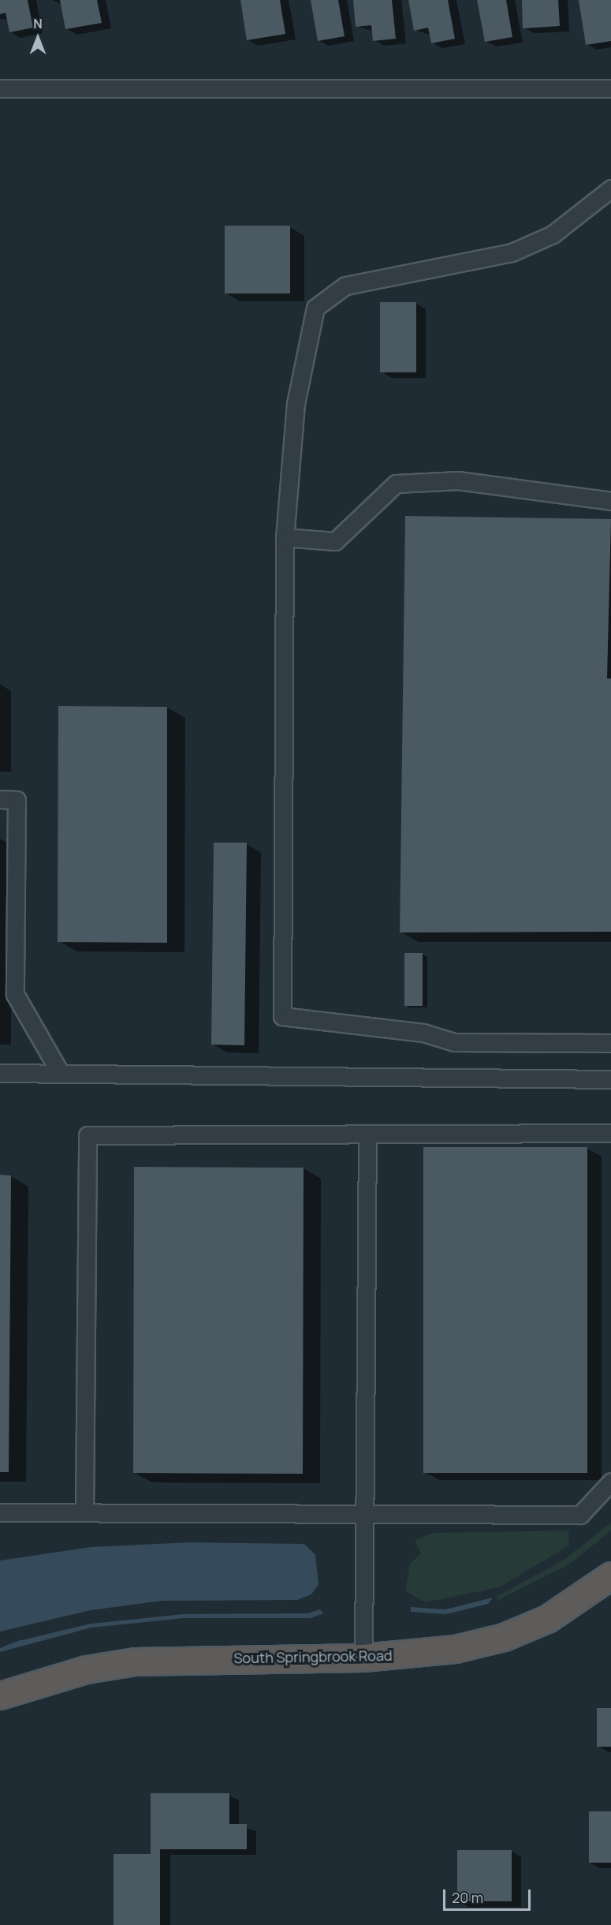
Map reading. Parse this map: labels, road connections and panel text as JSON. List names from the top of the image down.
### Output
{
  "streets": {
    "highway": ["South Springbrook Road"]
  },
  "scale_bar": "20 m",
  "north": "top"
}
